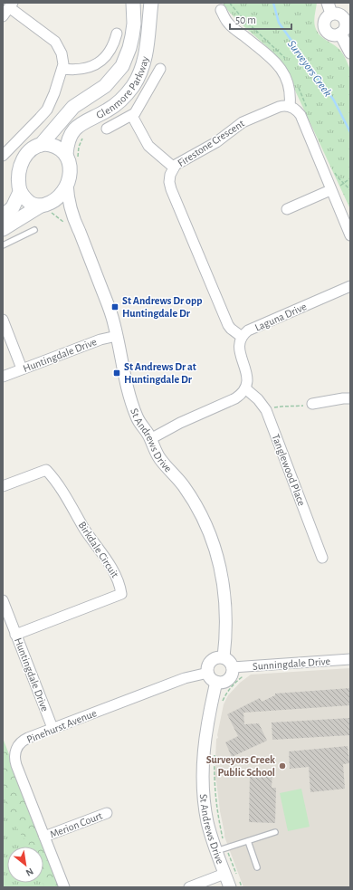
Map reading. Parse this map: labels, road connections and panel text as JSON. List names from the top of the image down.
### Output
{
  "streets": {
    "main road": ["Glenmore Parkway"],
    "street": [
      "Firestone Crescent",
      "Laguna Drive",
      "Huntingdale Drive",
      "St Andrews Drive",
      "Tanglewood Place",
      "Birkdale Circuit",
      "Sunningdale Drive",
      "Pinehurst Avenue",
      "Merion Court"
    ]
  },
  "crossings": [
    ["Glenmore Parkway", "St Andrews Drive"],
    ["Firestone Crescent", "Laguna Drive"],
    ["Laguna Drive", "Tanglewood Place"],
    ["Huntingdale Drive", "St Andrews Drive"],
    ["Huntingdale Drive", "Birkdale Circuit"],
    ["Huntingdale Drive", "Pinehurst Avenue"],
    ["St Andrews Drive", "Sunningdale Drive"],
    ["St Andrews Drive", "Pinehurst Avenue"],
    ["Sunningdale Drive", "Pinehurst Avenue"],
    ["Pinehurst Avenue", "Merion Court"]
  ],
  "water": ["Surveyors Creek"],
  "places": {
    "transit": ["St Andrews Dr opp Huntingdale Dr", "St Andrews Dr at Huntingdale Dr"],
    "other": ["Surveyors Creek Public School"]
  },
  "scale_bar": "50 m",
  "north": "bottom right"
}
